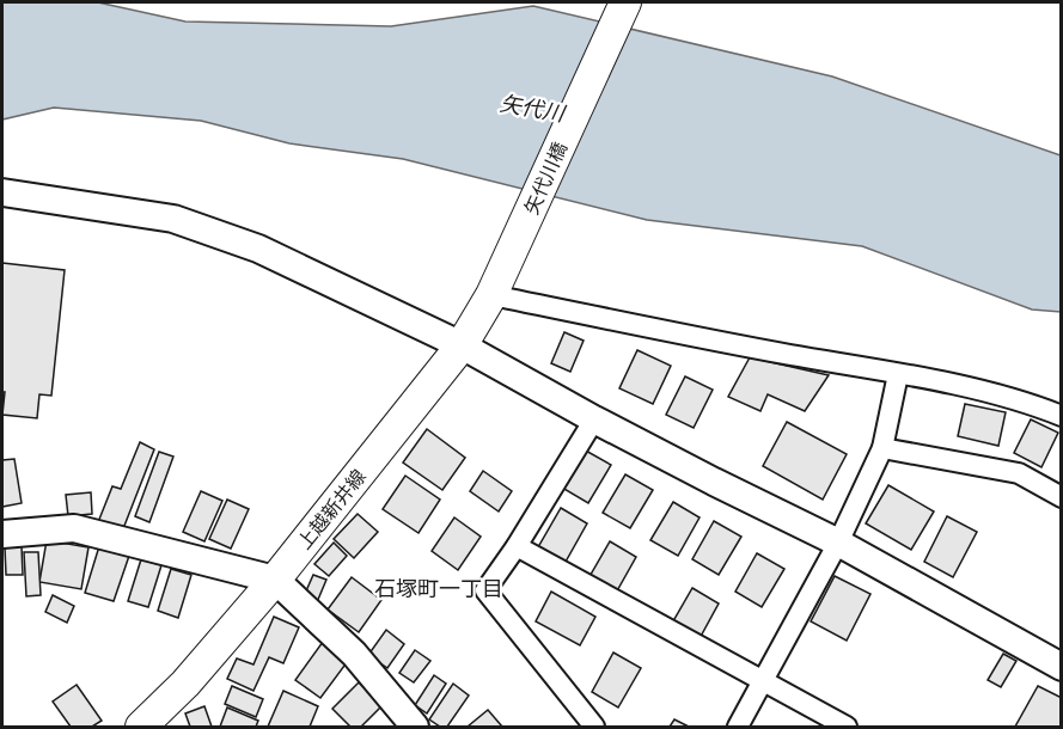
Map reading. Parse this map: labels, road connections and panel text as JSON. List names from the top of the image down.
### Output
{
  "streets": {
    "main road": ["矢代川橋", "上越新井線"]
  },
  "crossings": [
    ["矢代川橋", "上越新井線"]
  ],
  "districts": ["石塚町一丁目"],
  "water": ["矢代川"]
}
